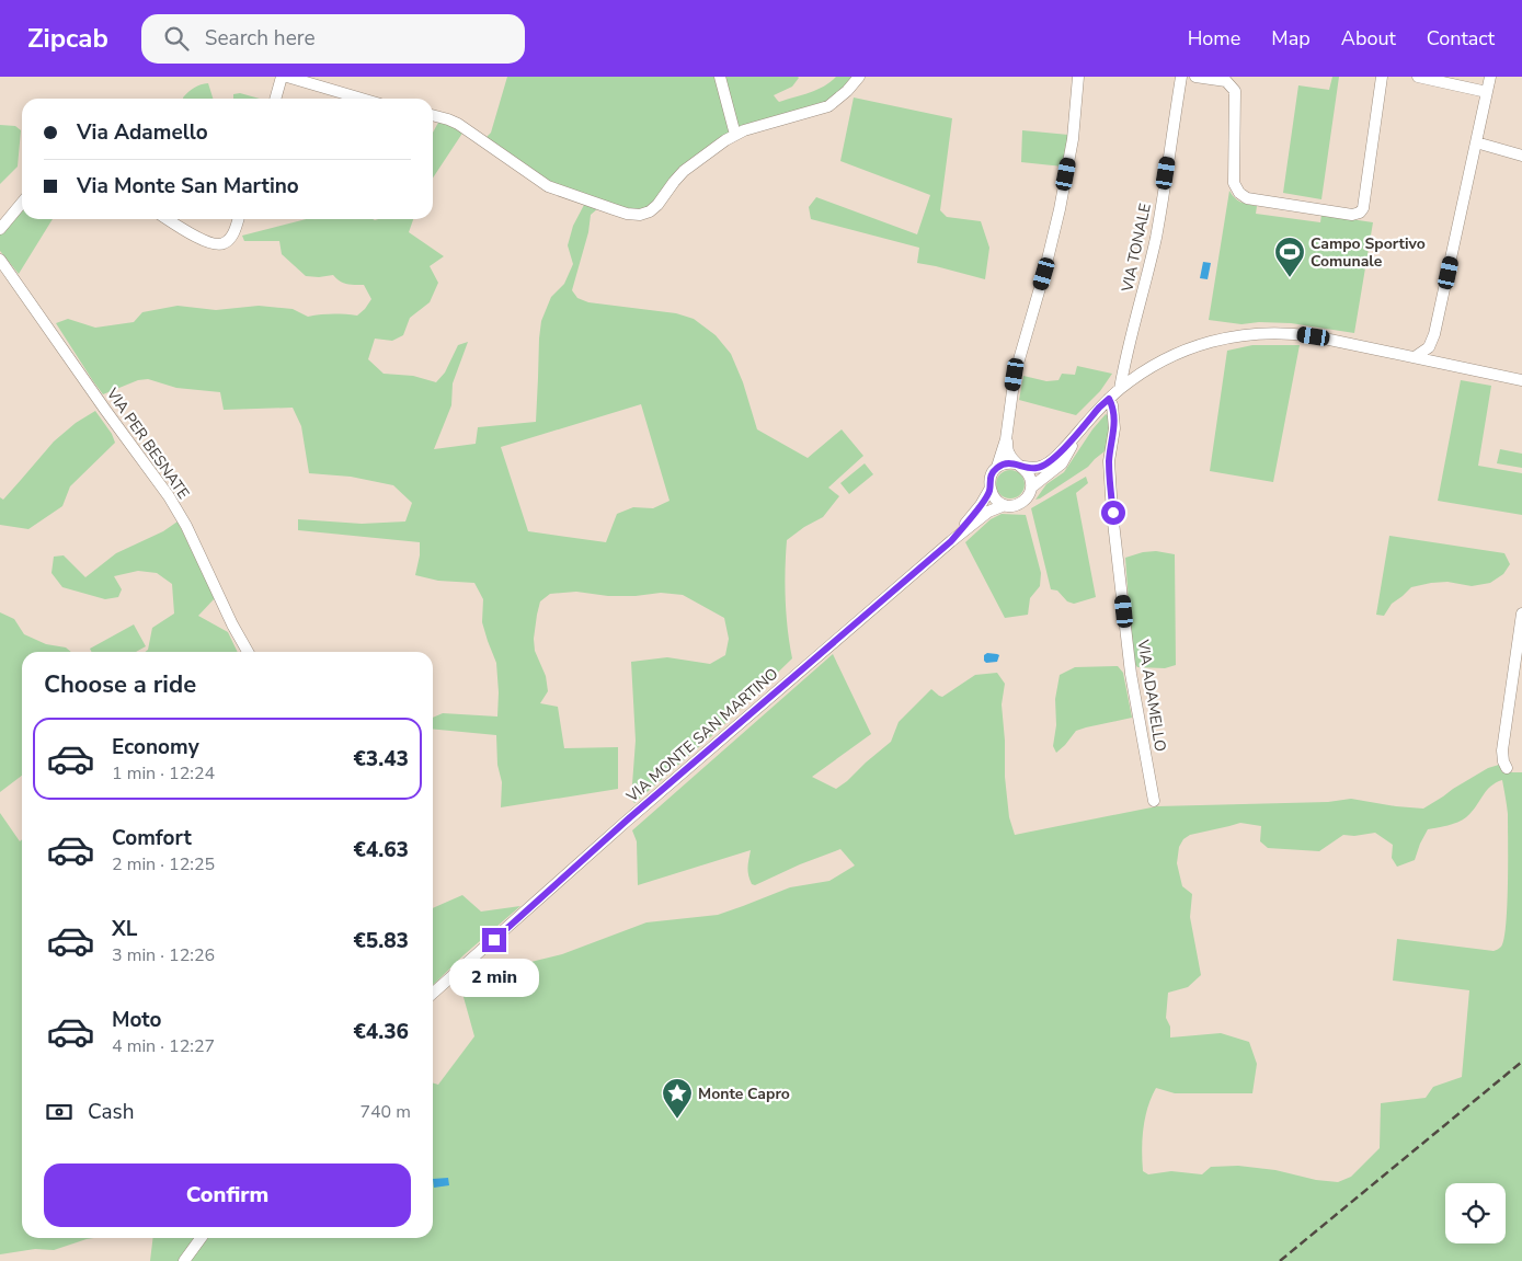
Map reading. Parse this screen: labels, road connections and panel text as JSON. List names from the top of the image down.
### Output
{
  "streets": {
    "street": [
      "VIA TONALE",
      "VIA PER BESNATE",
      "VIA ADAMELLO",
      "VIA MONTE SAN MARTINO"
    ]
  },
  "crossings": [
    ["VIA TONALE", "VIA MONTE SAN MARTINO"],
    ["VIA ADAMELLO", "VIA MONTE SAN MARTINO"]
  ],
  "places": {
    "sports": ["Campo Sportivo Comunale"],
    "place": ["Monte Capro"]
  },
  "page": {
    "header": "Zipcab",
    "search": "Search here",
    "nav": [
      "Home",
      "Map",
      "About",
      "Contact"
    ],
    "banner": ["Via Adamello", "Via Monte San Martino"],
    "heading": "Choose a ride",
    "list": [
      {
        "name": "Economy",
        "note": "1 min · 12:24",
        "value": "€3.43"
      },
      {
        "name": "Comfort",
        "note": "2 min · 12:25",
        "value": "€4.63"
      },
      {
        "name": "XL",
        "note": "3 min · 12:26",
        "value": "€5.83"
      },
      {
        "name": "Moto",
        "note": "4 min · 12:27",
        "value": "€4.36"
      }
    ],
    "bubble": "2 min",
    "pay": ["Cash", "740 m"],
    "buttons": "Confirm"
  }
}
